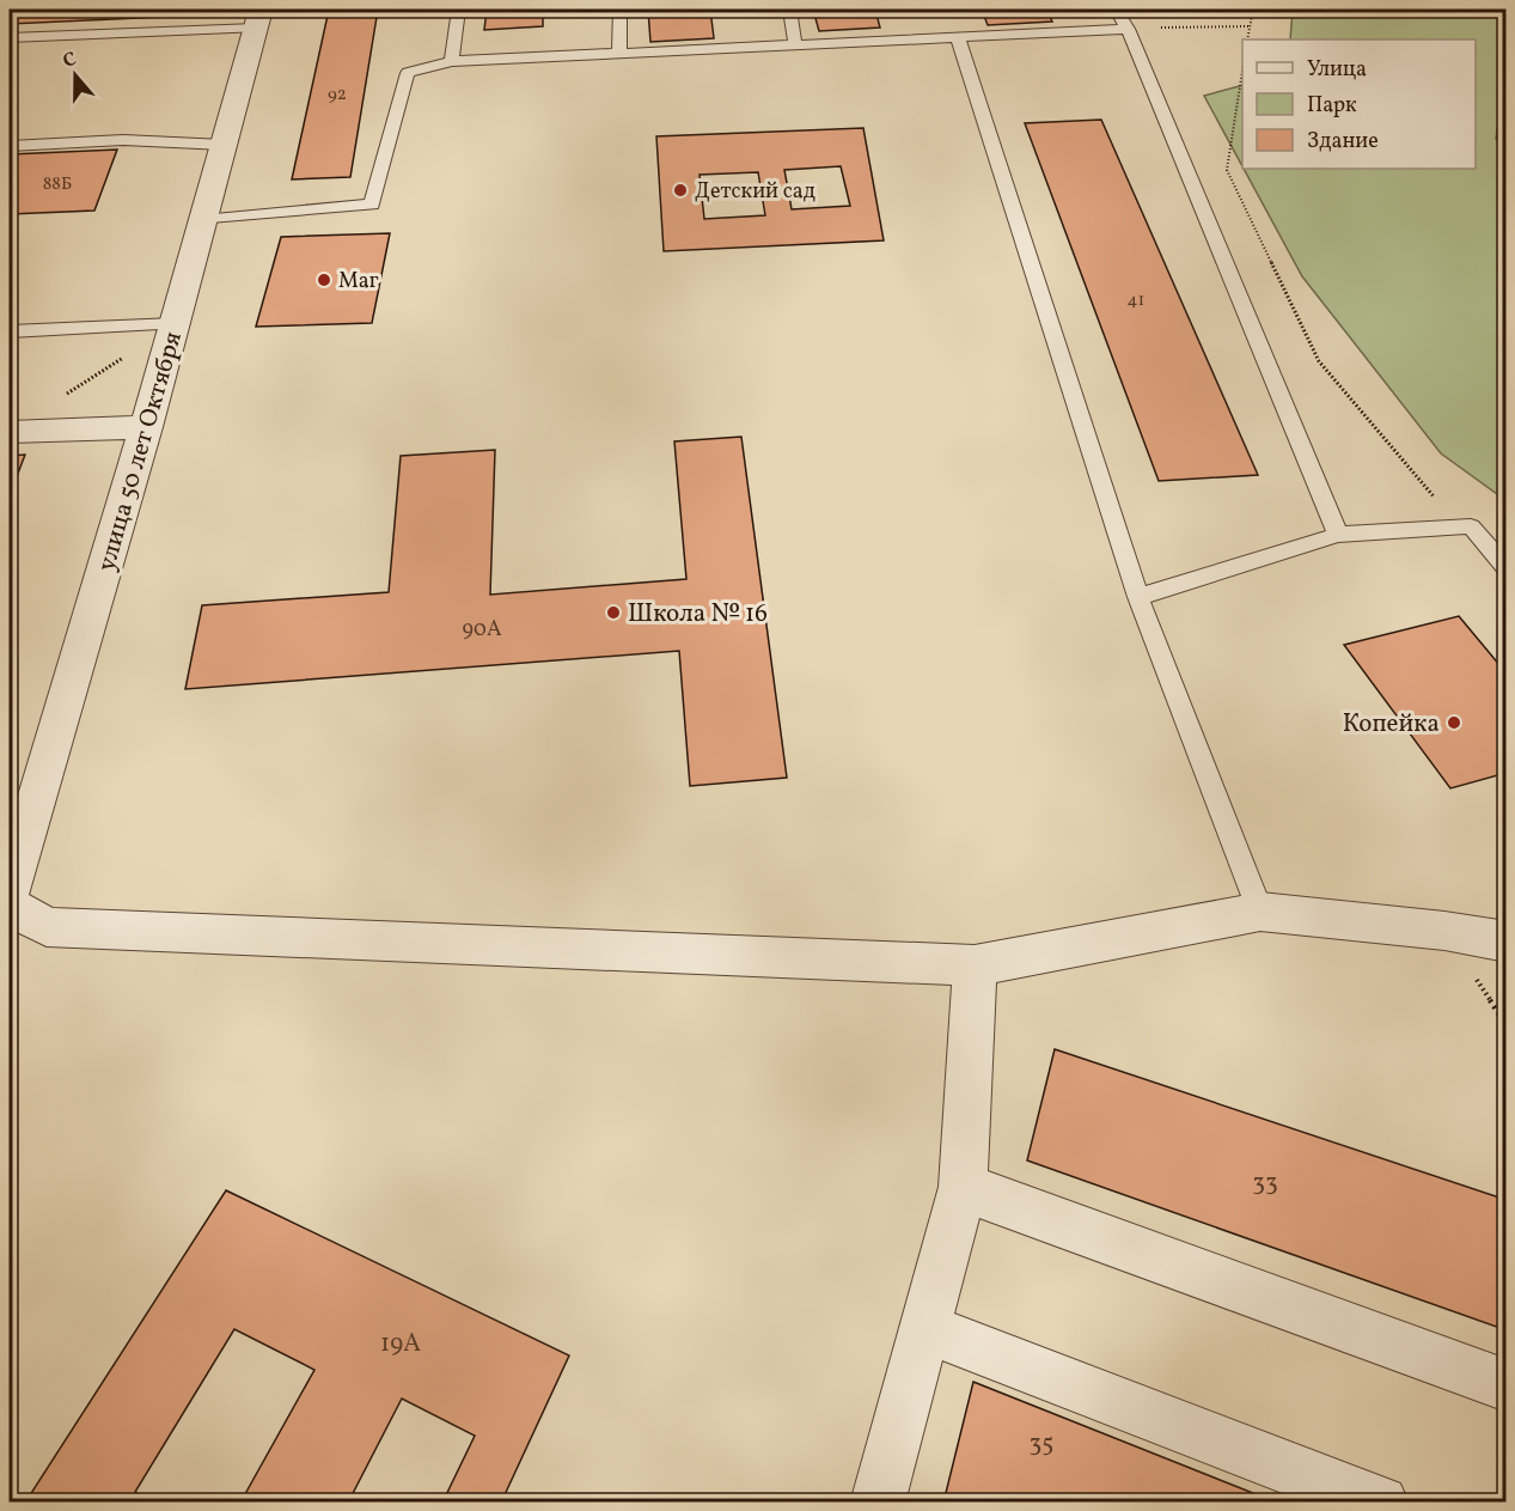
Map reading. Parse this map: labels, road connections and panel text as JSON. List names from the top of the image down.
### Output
{
  "streets": {
    "street": ["улица 50 лет Октября"]
  },
  "places": [
    "Детский сад",
    "Маг",
    "Школа № 16",
    "Копейка"
  ],
  "house_numbers": [
    "92",
    "88Б",
    "41",
    "90А",
    "33",
    "19А",
    "35"
  ],
  "legend": ["Улица", "Парк", "Здание"],
  "north": "top"
}
